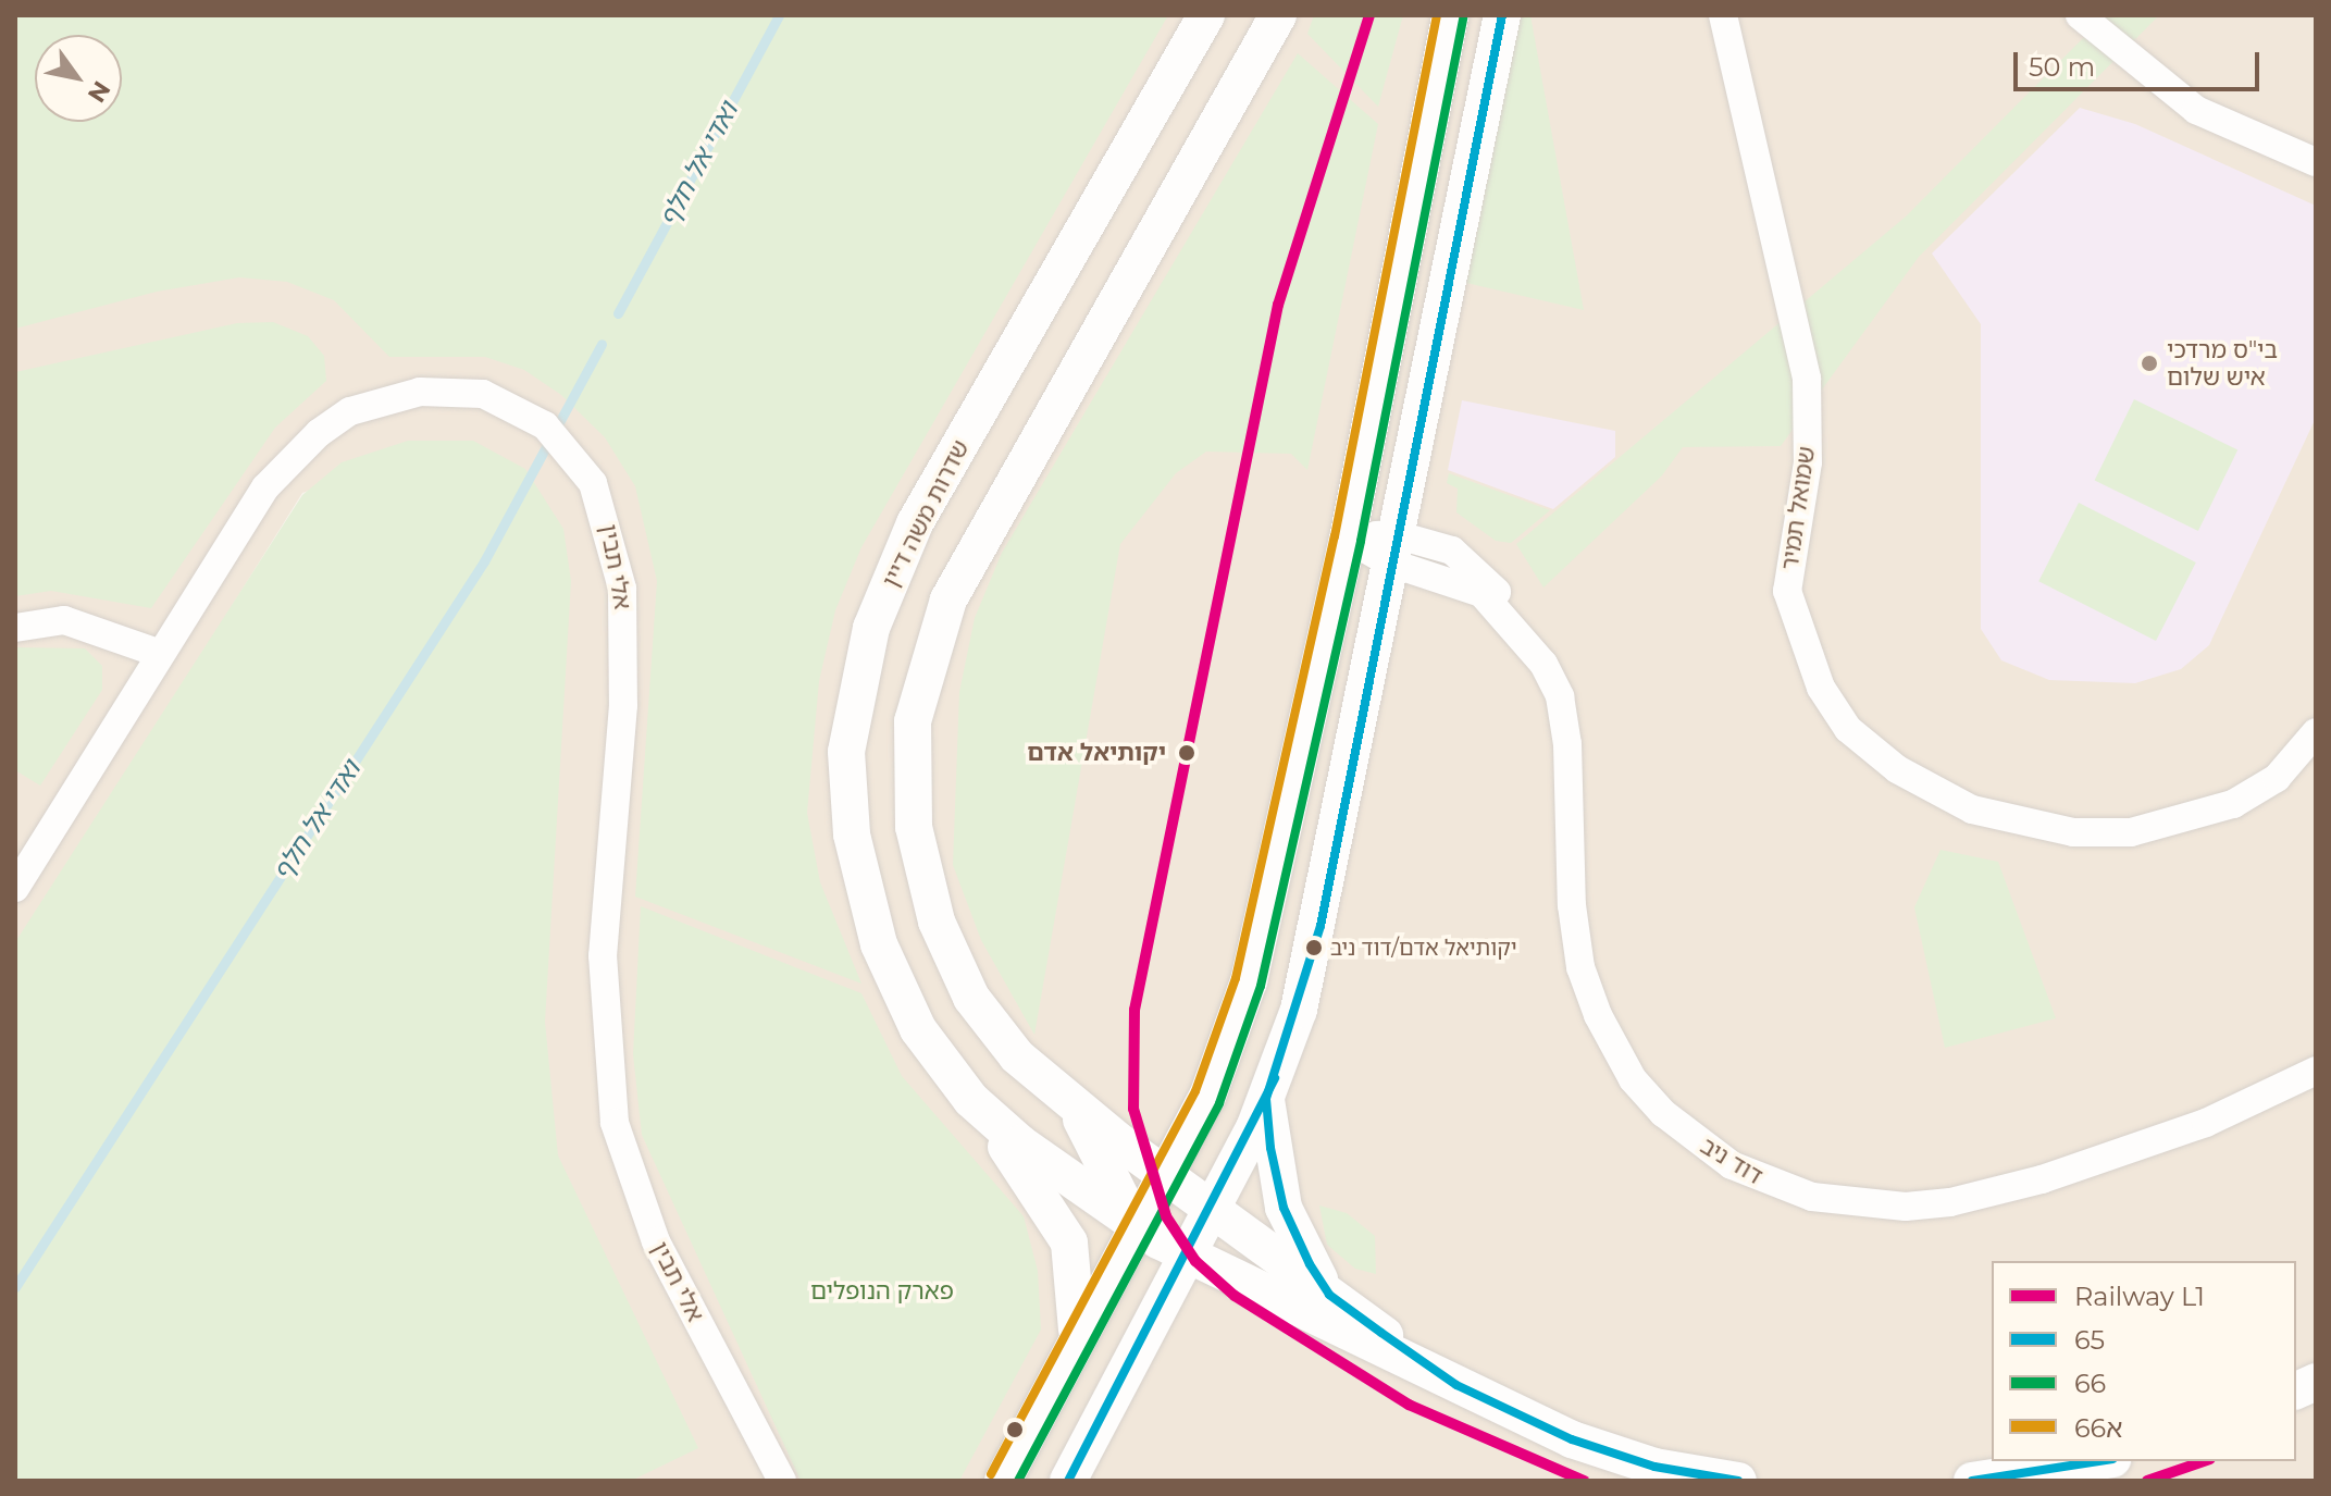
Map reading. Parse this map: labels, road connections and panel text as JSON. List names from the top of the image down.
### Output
{
  "streets": {
    "street": [
      "שמואל תמיר",
      "שדרות משה דיין",
      "אלי תבין",
      "דוד ניב"
    ]
  },
  "water": ["ואדי אל חלף"],
  "parks": ["פארק הנופלים"],
  "places": ["בי\"ס מרדכי איש שלום", "יקותיאל אדם", "יקותיאל אדם/דוד ניב"],
  "lines": [
    "rail line L1",
    "transit line 65",
    "transit line 66א",
    "transit line 66"
  ],
  "legend": [
    "Railway L1",
    "65",
    "66",
    "66א"
  ],
  "scale_bar": "50 m",
  "north": "bottom right"
}
